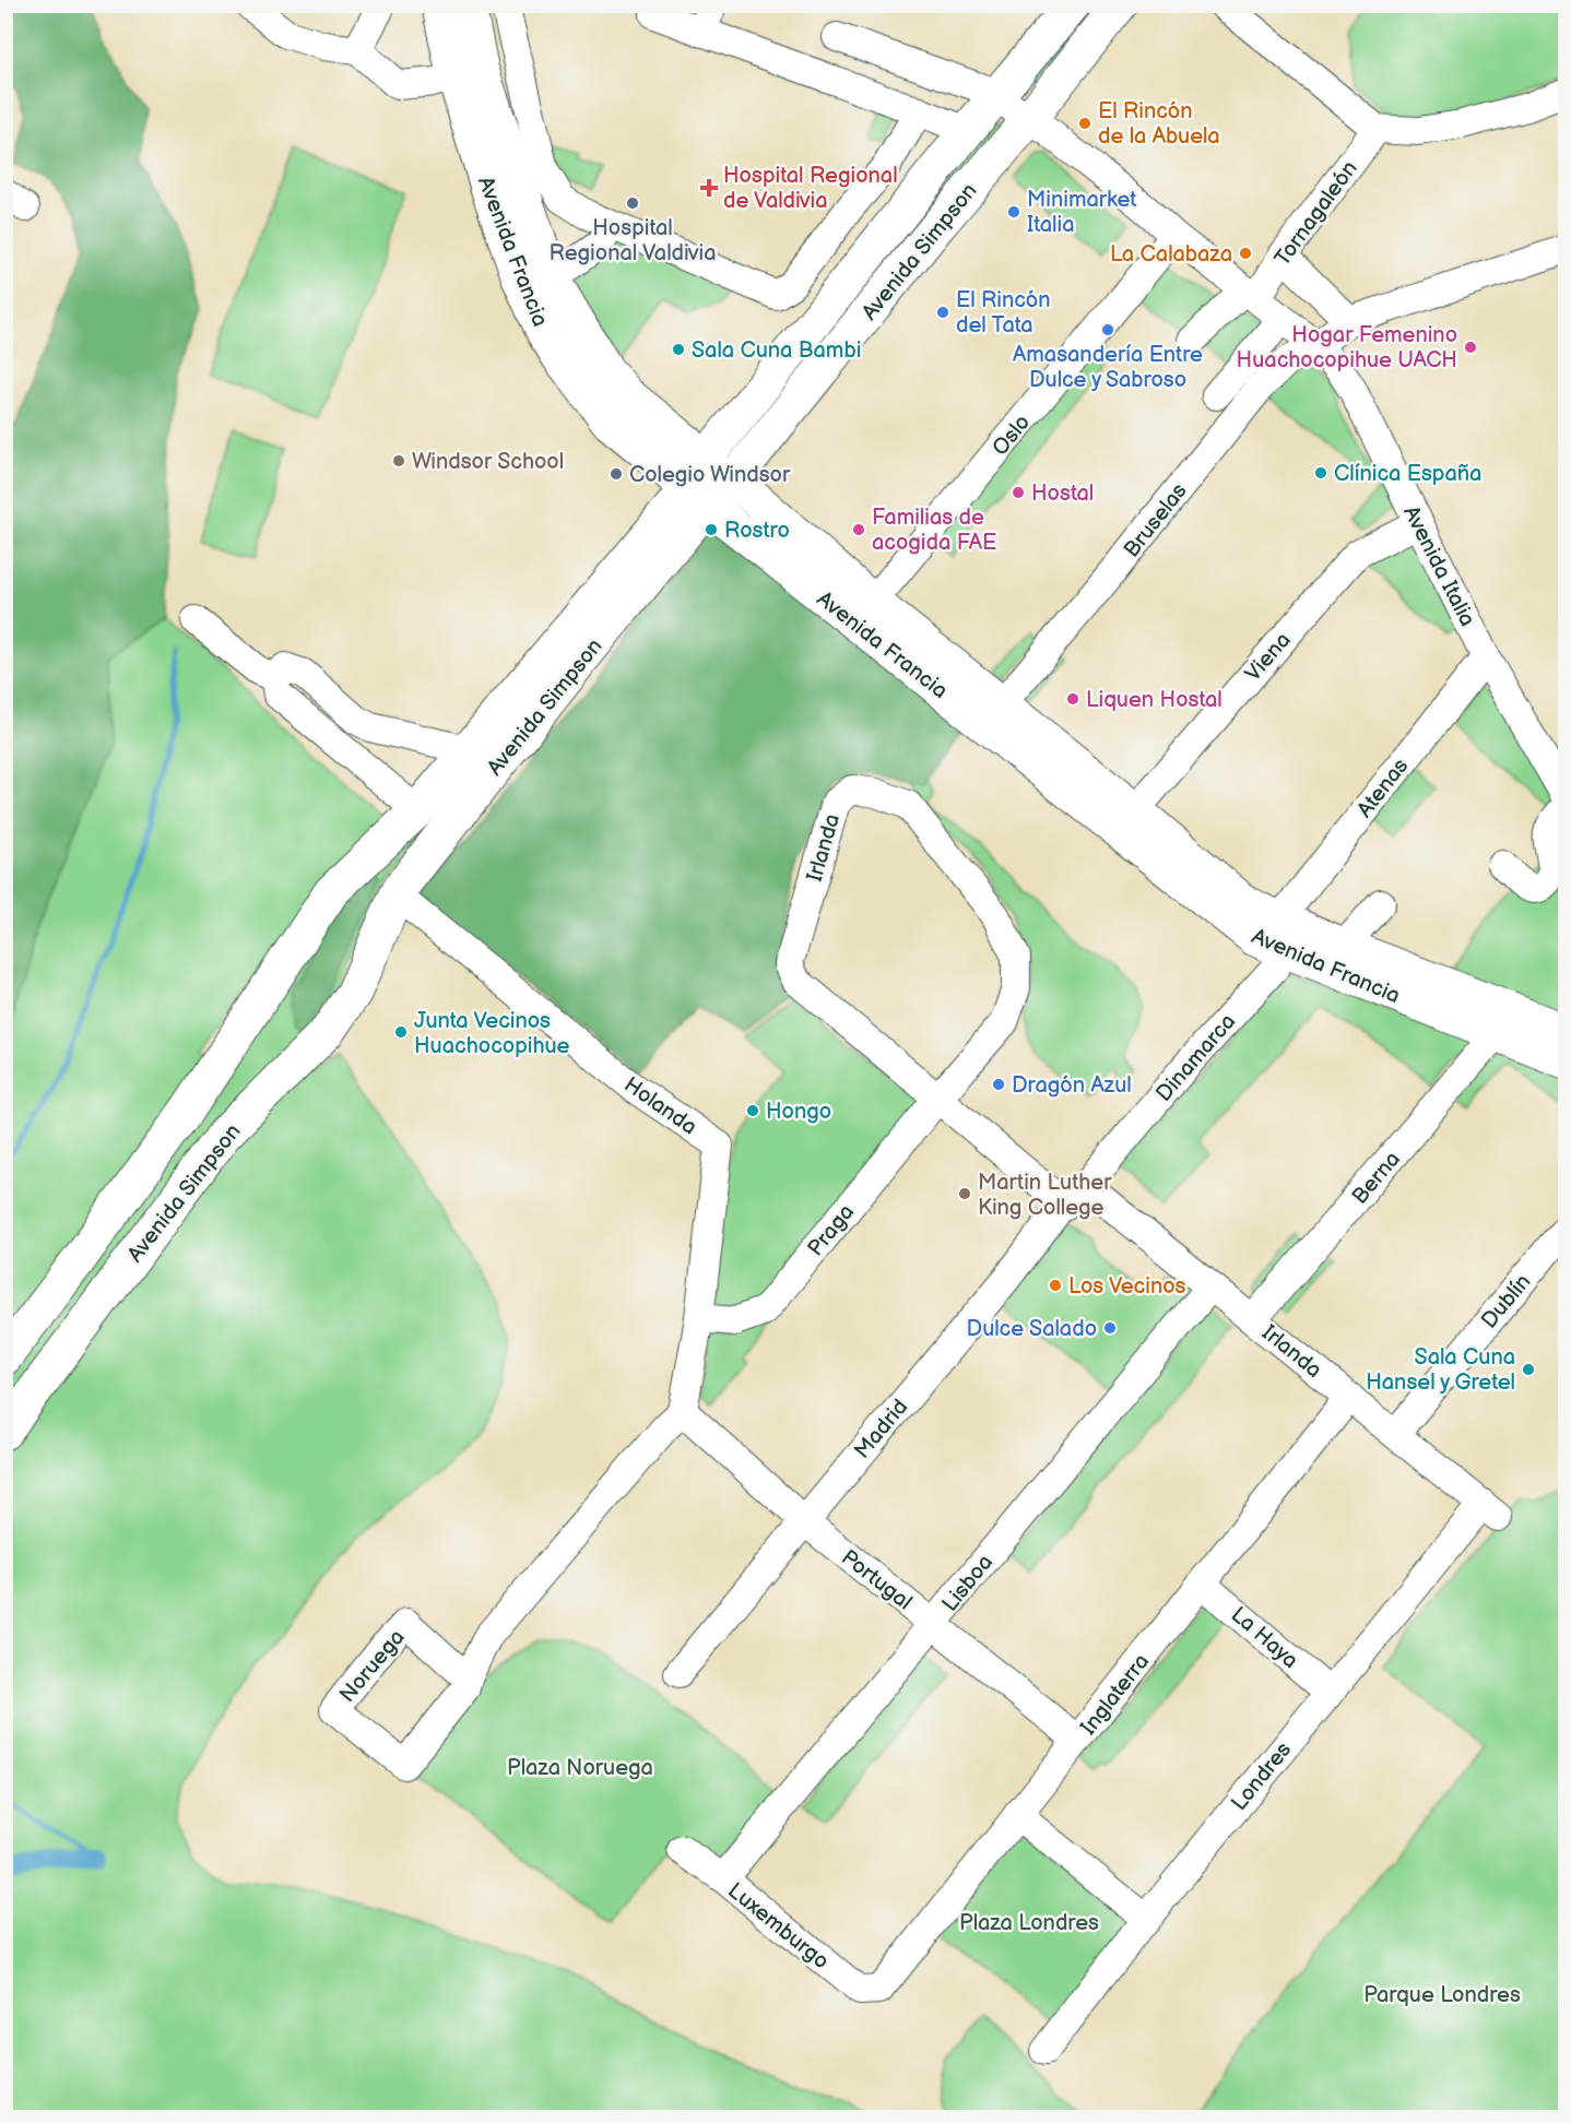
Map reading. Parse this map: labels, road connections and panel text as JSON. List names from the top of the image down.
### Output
{
  "streets": {
    "main road": ["Avenida Francia", "Avenida Simpson"],
    "street": [
      "Tornagaleón",
      "Oslo",
      "Bruselas",
      "Avenida Italia",
      "Viena",
      "Atenas",
      "Irlanda",
      "Dinamarca",
      "Holanda",
      "Berna",
      "Praga",
      "Dublín",
      "Madrid",
      "Portugal",
      "Lisboa",
      "La Haya",
      "Noruega",
      "Inglaterra",
      "Londres",
      "Luxemburgo"
    ]
  },
  "crossings": [
    ["Tornagaleón", "Avenida Italia"],
    ["Avenida Francia", "Avenida Simpson"],
    ["Avenida Francia", "Oslo"],
    ["Avenida Francia", "Bruselas"],
    ["Avenida Francia", "Viena"],
    ["Avenida Francia", "Atenas"],
    ["Avenida Francia", "Dinamarca"],
    ["Avenida Francia", "Berna"],
    ["Avenida Simpson", "Avenida Italia"],
    ["Avenida Simpson", "Holanda"],
    ["Oslo", "Avenida Italia"],
    ["Bruselas", "Avenida Italia"],
    ["Avenida Italia", "Viena"],
    ["Avenida Italia", "Atenas"],
    ["Atenas", "Dinamarca"],
    ["Irlanda", "Dinamarca"],
    ["Irlanda", "Berna"],
    ["Irlanda", "Praga"],
    ["Irlanda", "Dublín"],
    ["Irlanda", "Madrid"],
    ["Irlanda", "Lisboa"],
    ["Irlanda", "Inglaterra"],
    ["Irlanda", "Londres"],
    ["Dinamarca", "Madrid"],
    ["Holanda", "Praga"],
    ["Holanda", "Portugal"],
    ["Holanda", "Noruega"],
    ["Madrid", "Portugal"],
    ["Portugal", "Lisboa"],
    ["Portugal", "Noruega"],
    ["Portugal", "Inglaterra"],
    ["Lisboa", "Luxemburgo"],
    ["La Haya", "Inglaterra"],
    ["La Haya", "Londres"],
    ["Inglaterra", "Luxemburgo"]
  ],
  "parks": ["Plaza Noruega", "Plaza Londres", "Parque Londres"],
  "places": {
    "other": [
      "El Rincón de la Abuela",
      "Hospital Regional Valdivia",
      "Minimarket Italia",
      "La Calabaza",
      "El Rincón del Tata",
      "Amasandería Entre Dulce y Sabroso",
      "Hogar Femenino Huachocopihue UACH",
      "Sala Cuna Bambi",
      "Windsor School",
      "Clínica España",
      "Colegio Windsor",
      "Hostal",
      "Rostro",
      "Familias de acogida FAE",
      "Liquen Hostal",
      "Junta Vecinos Huachocopihue",
      "Dragón Azul",
      "Hongo",
      "Martin Luther King College",
      "Los Vecinos",
      "Dulce Salado",
      "Sala Cuna Hansel y Gretel"
    ],
    "health": ["Hospital Regional de Valdivia"]
  }
}
